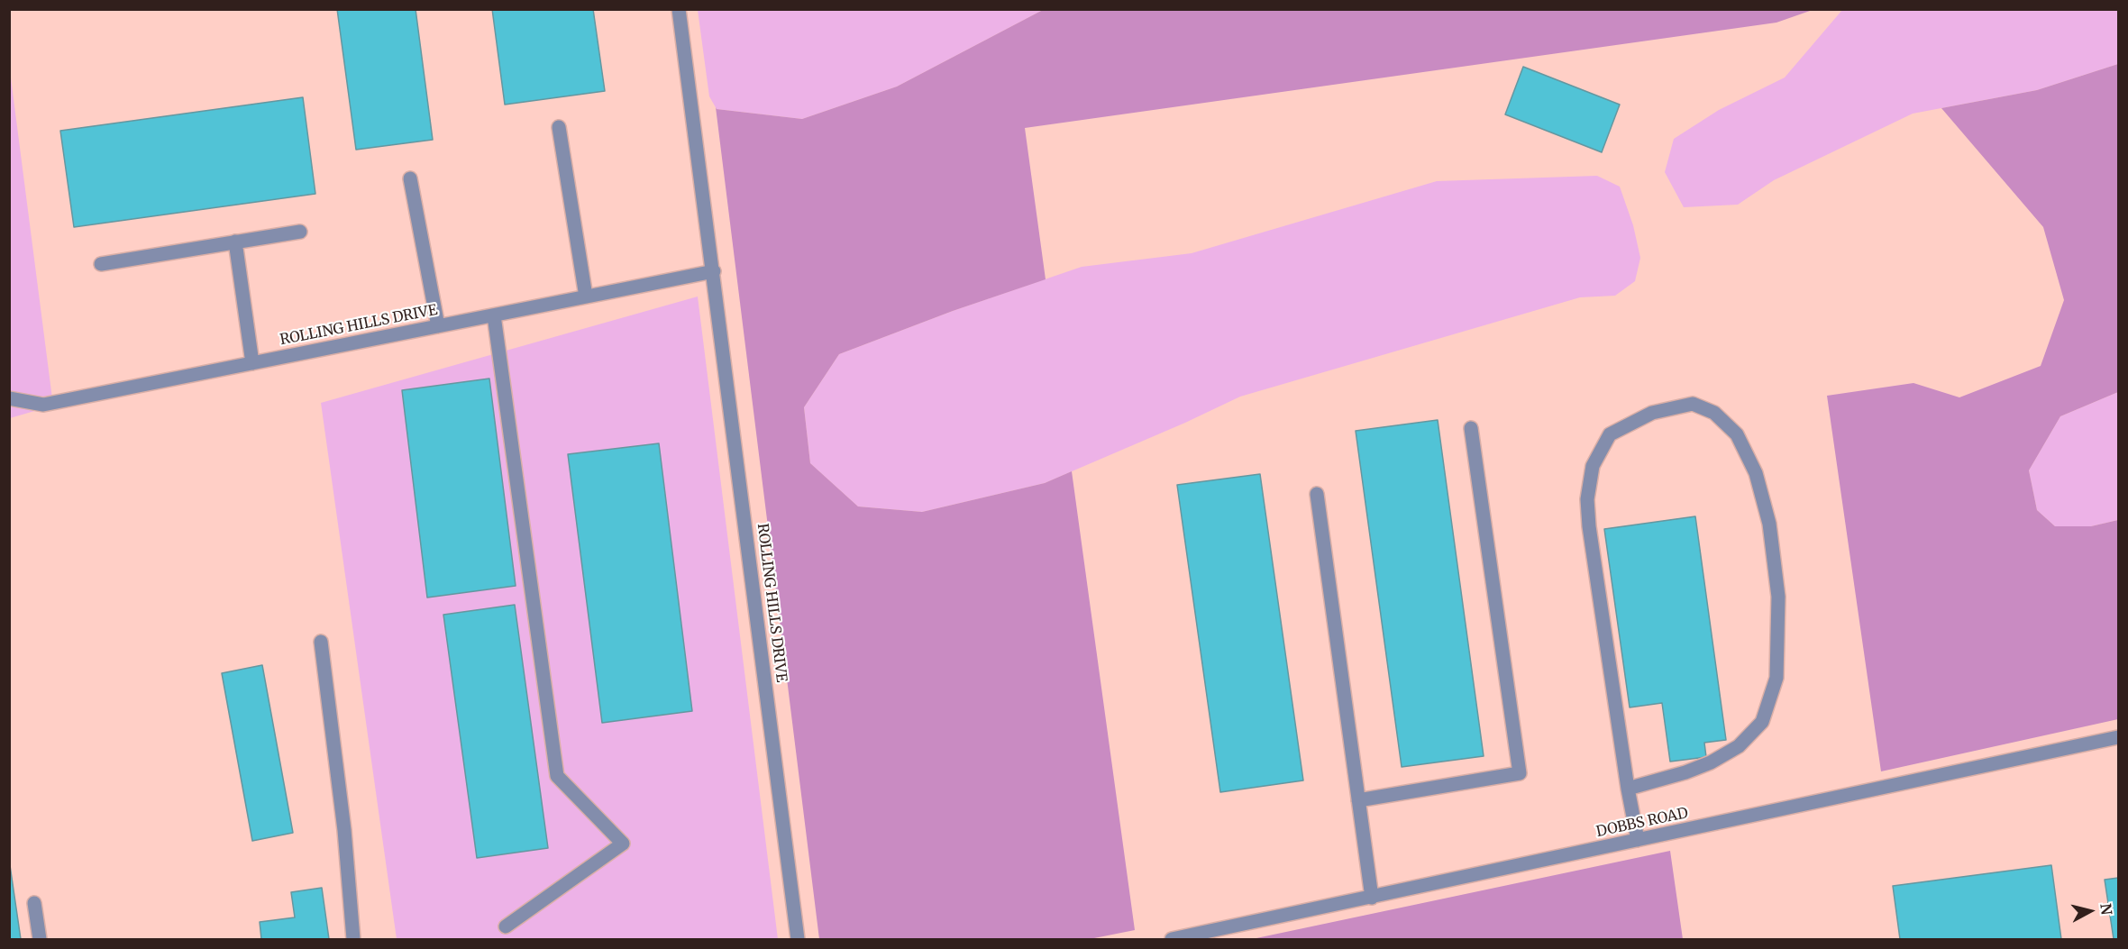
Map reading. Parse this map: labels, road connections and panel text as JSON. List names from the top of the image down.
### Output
{
  "streets": {
    "street": ["ROLLING HILLS DRIVE", "DOBBS ROAD"]
  },
  "north": "right"
}
